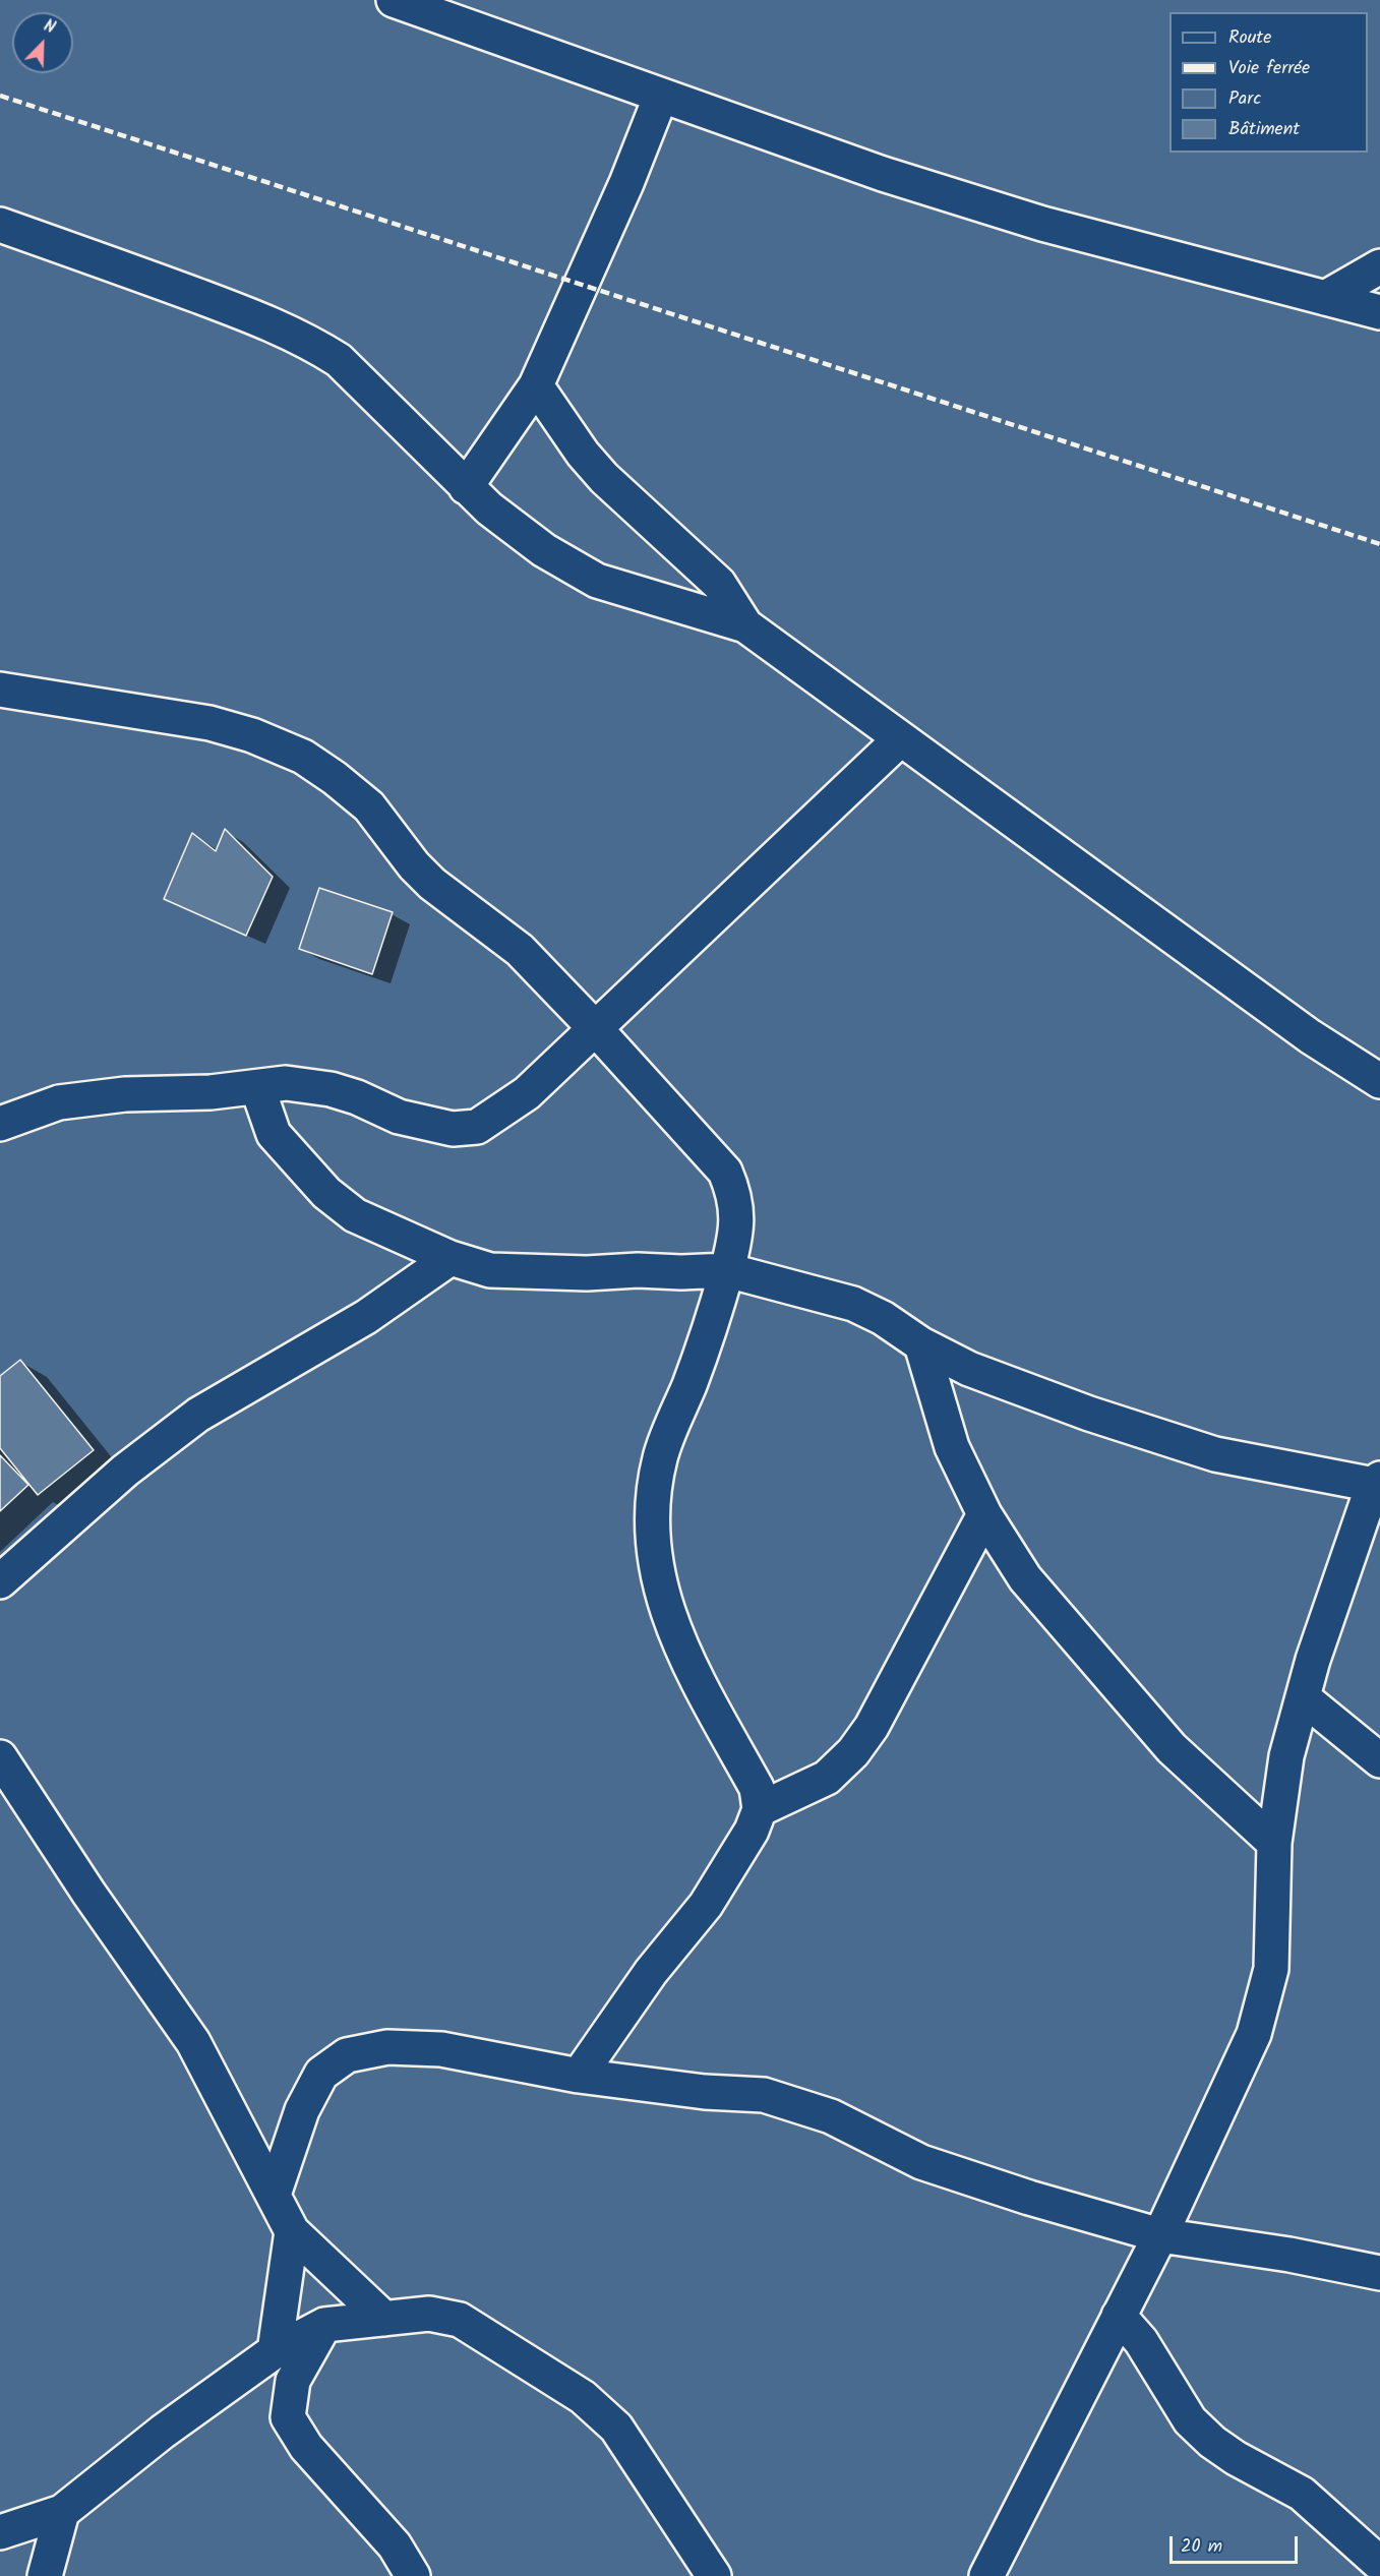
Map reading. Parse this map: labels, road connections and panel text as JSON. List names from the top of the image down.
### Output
{
  "legend": [
    "Route",
    "Voie ferrée",
    "Parc",
    "Bâtiment"
  ],
  "scale_bar": "20 m",
  "north": "top right"
}
